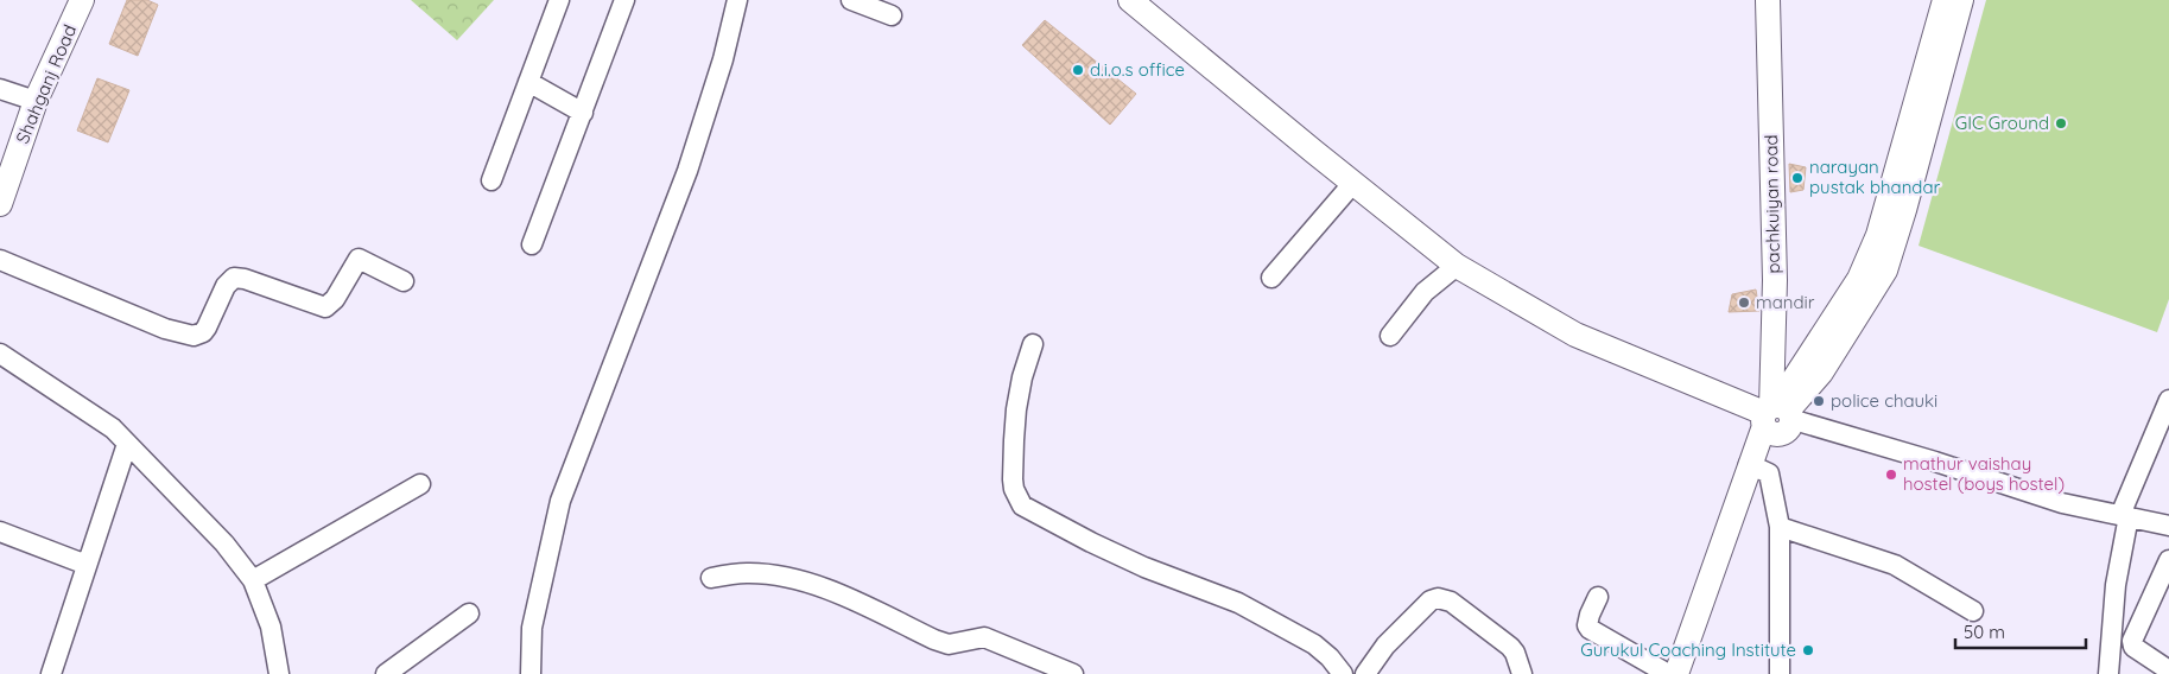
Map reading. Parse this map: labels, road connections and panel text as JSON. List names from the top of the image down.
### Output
{
  "streets": {
    "main road": ["Shahganj Road", "pachkuiyan road"]
  },
  "places": [
    "d.i.o.s office",
    "GIC Ground",
    "narayan pustak bhandar",
    "mandir",
    "police chauki",
    "mathur vaishay hostel (boys hostel)",
    "Gurukul Coaching Institute"
  ],
  "scale_bar": "50 m"
}
